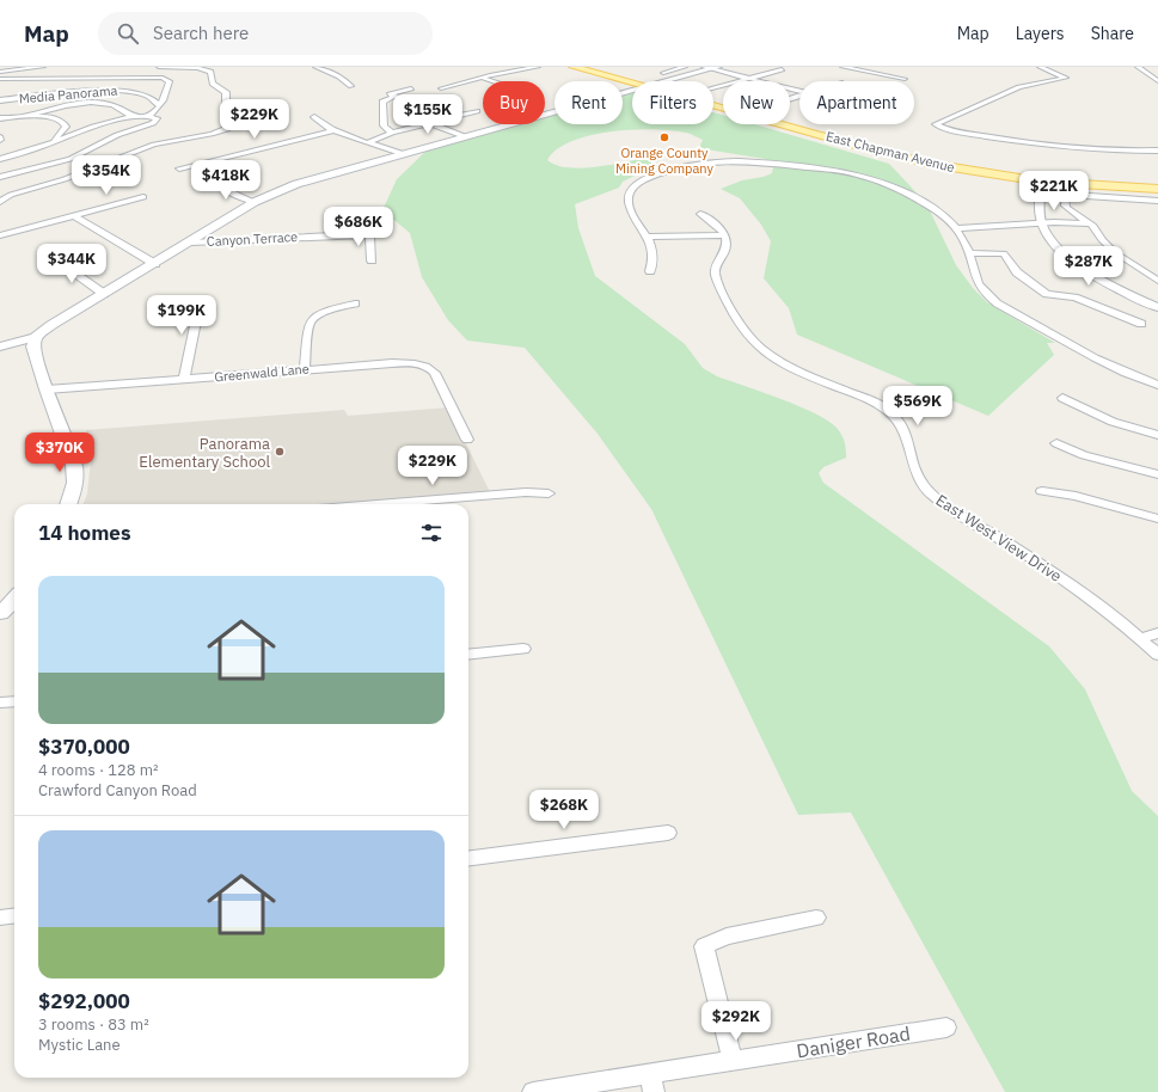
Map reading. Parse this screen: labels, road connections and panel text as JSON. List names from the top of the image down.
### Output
{
  "streets": {
    "main road": ["East Chapman Avenue"],
    "street": [
      "Media Panorama",
      "Canyon Terrace",
      "Greenwald Lane",
      "East West View Drive",
      "Daniger Road"
    ]
  },
  "places": ["Orange County Mining Company", "Panorama Elementary School"],
  "page": {
    "header": "Map",
    "search": "Search here",
    "nav": ["Map", "Layers", "Share"],
    "chip": [
      "Buy",
      "Rent",
      "Filters",
      "New",
      "Apartment"
    ],
    "price": [
      "$155K",
      "$229K",
      "$354K",
      "$418K",
      "$221K",
      "$686K",
      "$344K",
      "$287K",
      "$199K",
      "$569K",
      "$370K",
      "$229K",
      "$268K",
      "$292K"
    ],
    "heading": "14 homes",
    "list": [
      {
        "name": "$370,000",
        "note": "4 rooms · 128 m² · Crawford Canyon Road"
      },
      {
        "name": "$292,000",
        "note": "3 rooms · 83 m² · Mystic Lane"
      }
    ]
  }
}
